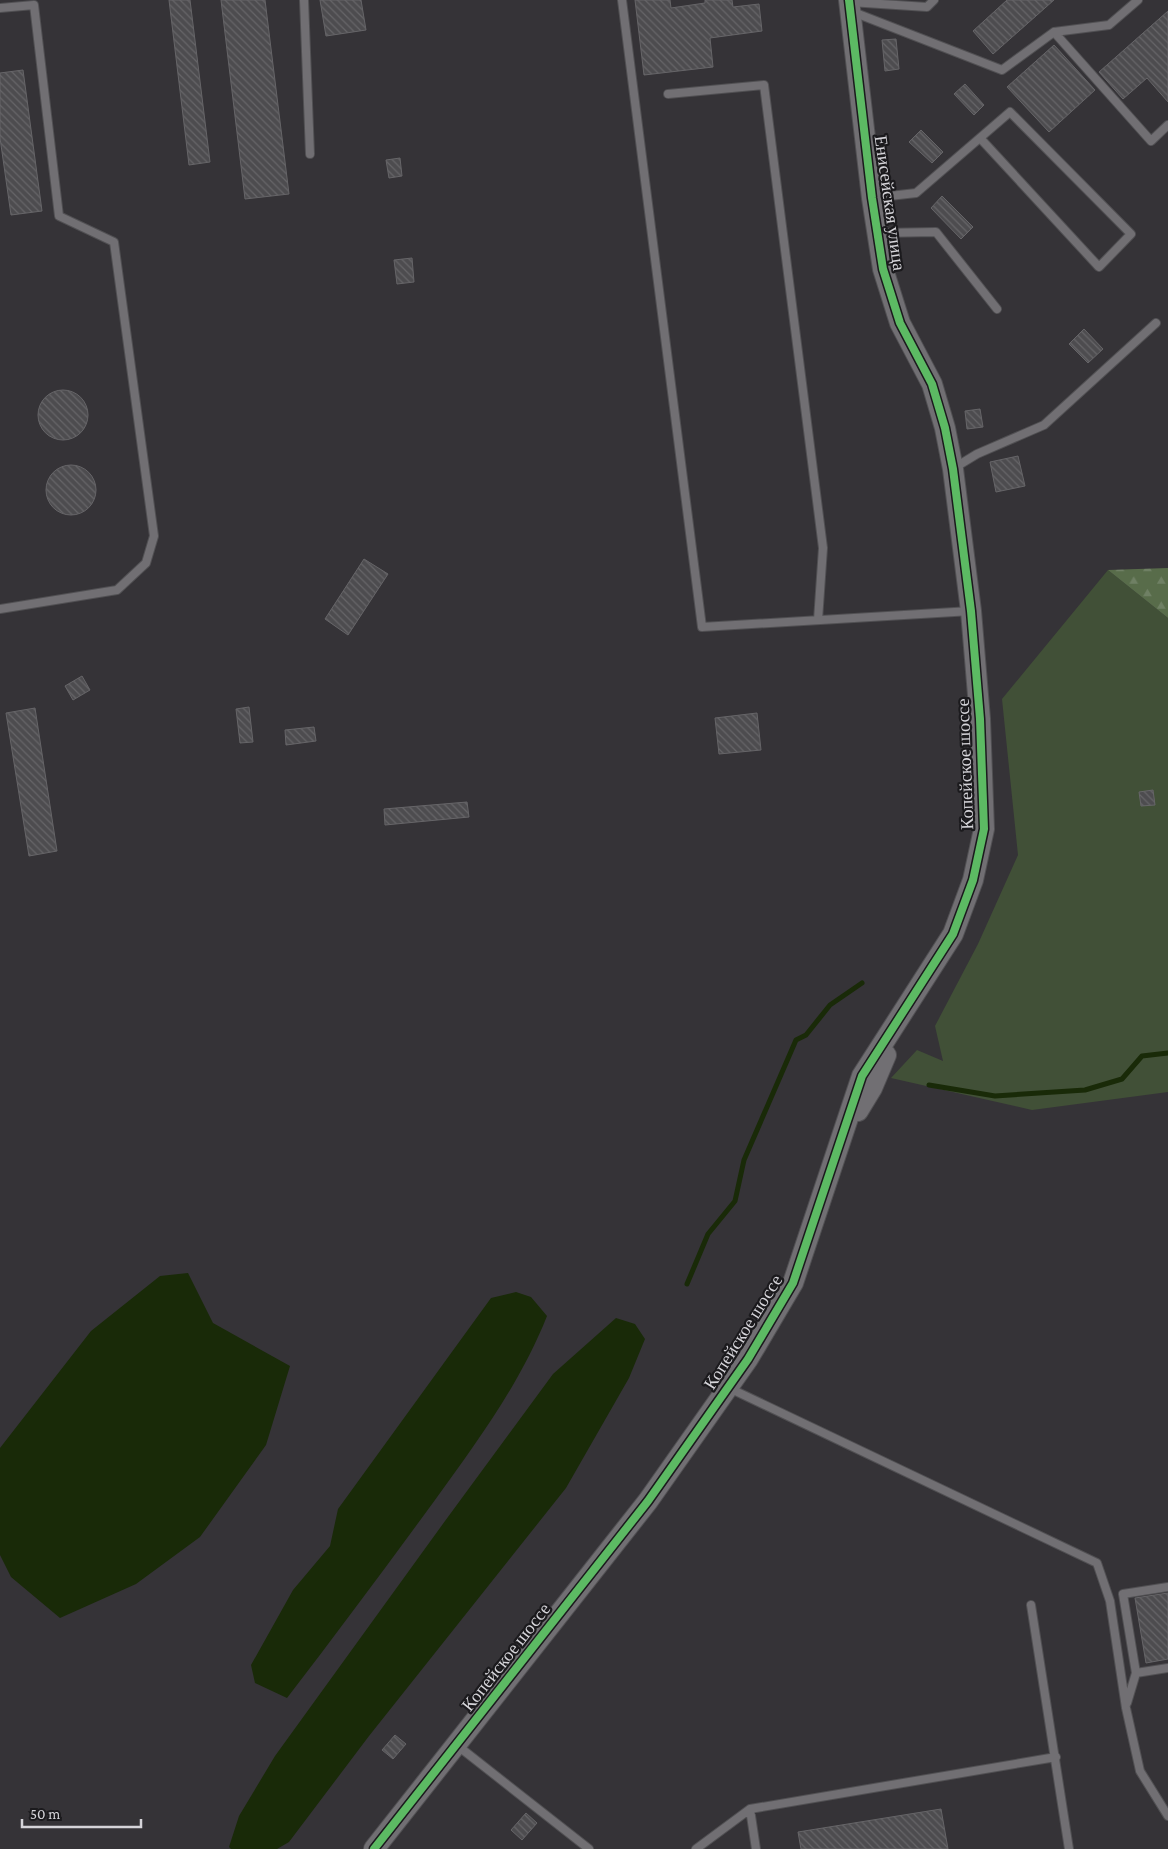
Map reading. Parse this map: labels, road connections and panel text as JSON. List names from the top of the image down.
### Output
{
  "streets": {
    "street": ["Енисейская улица", "Копейское шоссе"]
  },
  "crossings": [
    ["Енисейская улица", "Копейское шоссе"]
  ],
  "scale_bar": "50 m"
}
